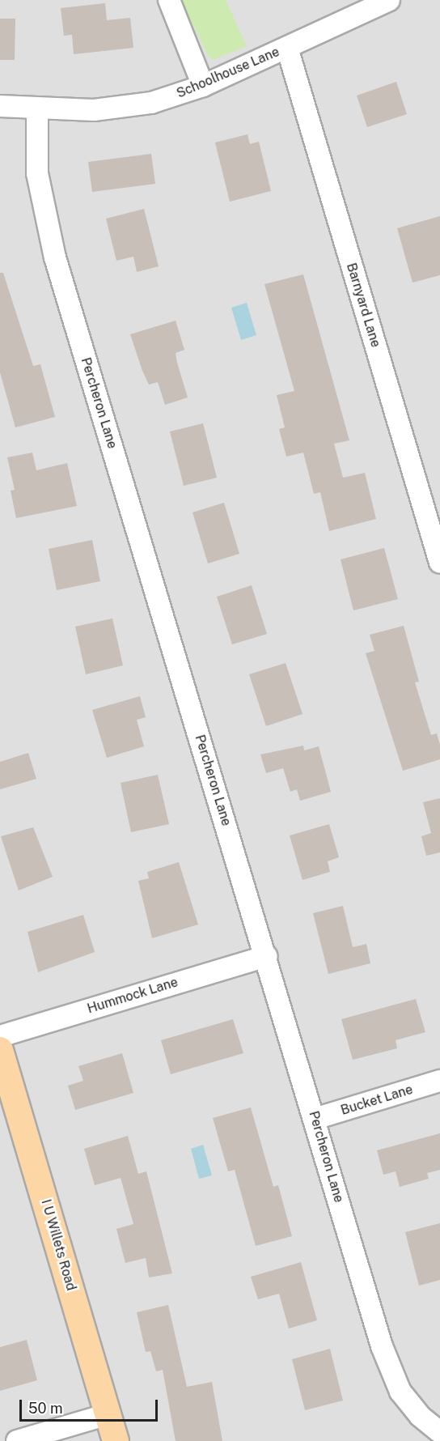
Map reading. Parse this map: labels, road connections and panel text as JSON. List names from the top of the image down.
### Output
{
  "streets": {
    "main road": ["I U Willets Road"],
    "street": [
      "Schoolhouse Lane",
      "Barnyard Lane",
      "Percheron Lane",
      "Hummock Lane",
      "Bucket Lane"
    ]
  },
  "crossings": [
    ["Schoolhouse Lane", "Barnyard Lane"],
    ["Schoolhouse Lane", "Percheron Lane"],
    ["Percheron Lane", "Hummock Lane"],
    ["Percheron Lane", "Bucket Lane"]
  ],
  "scale_bar": "50 m"
}
